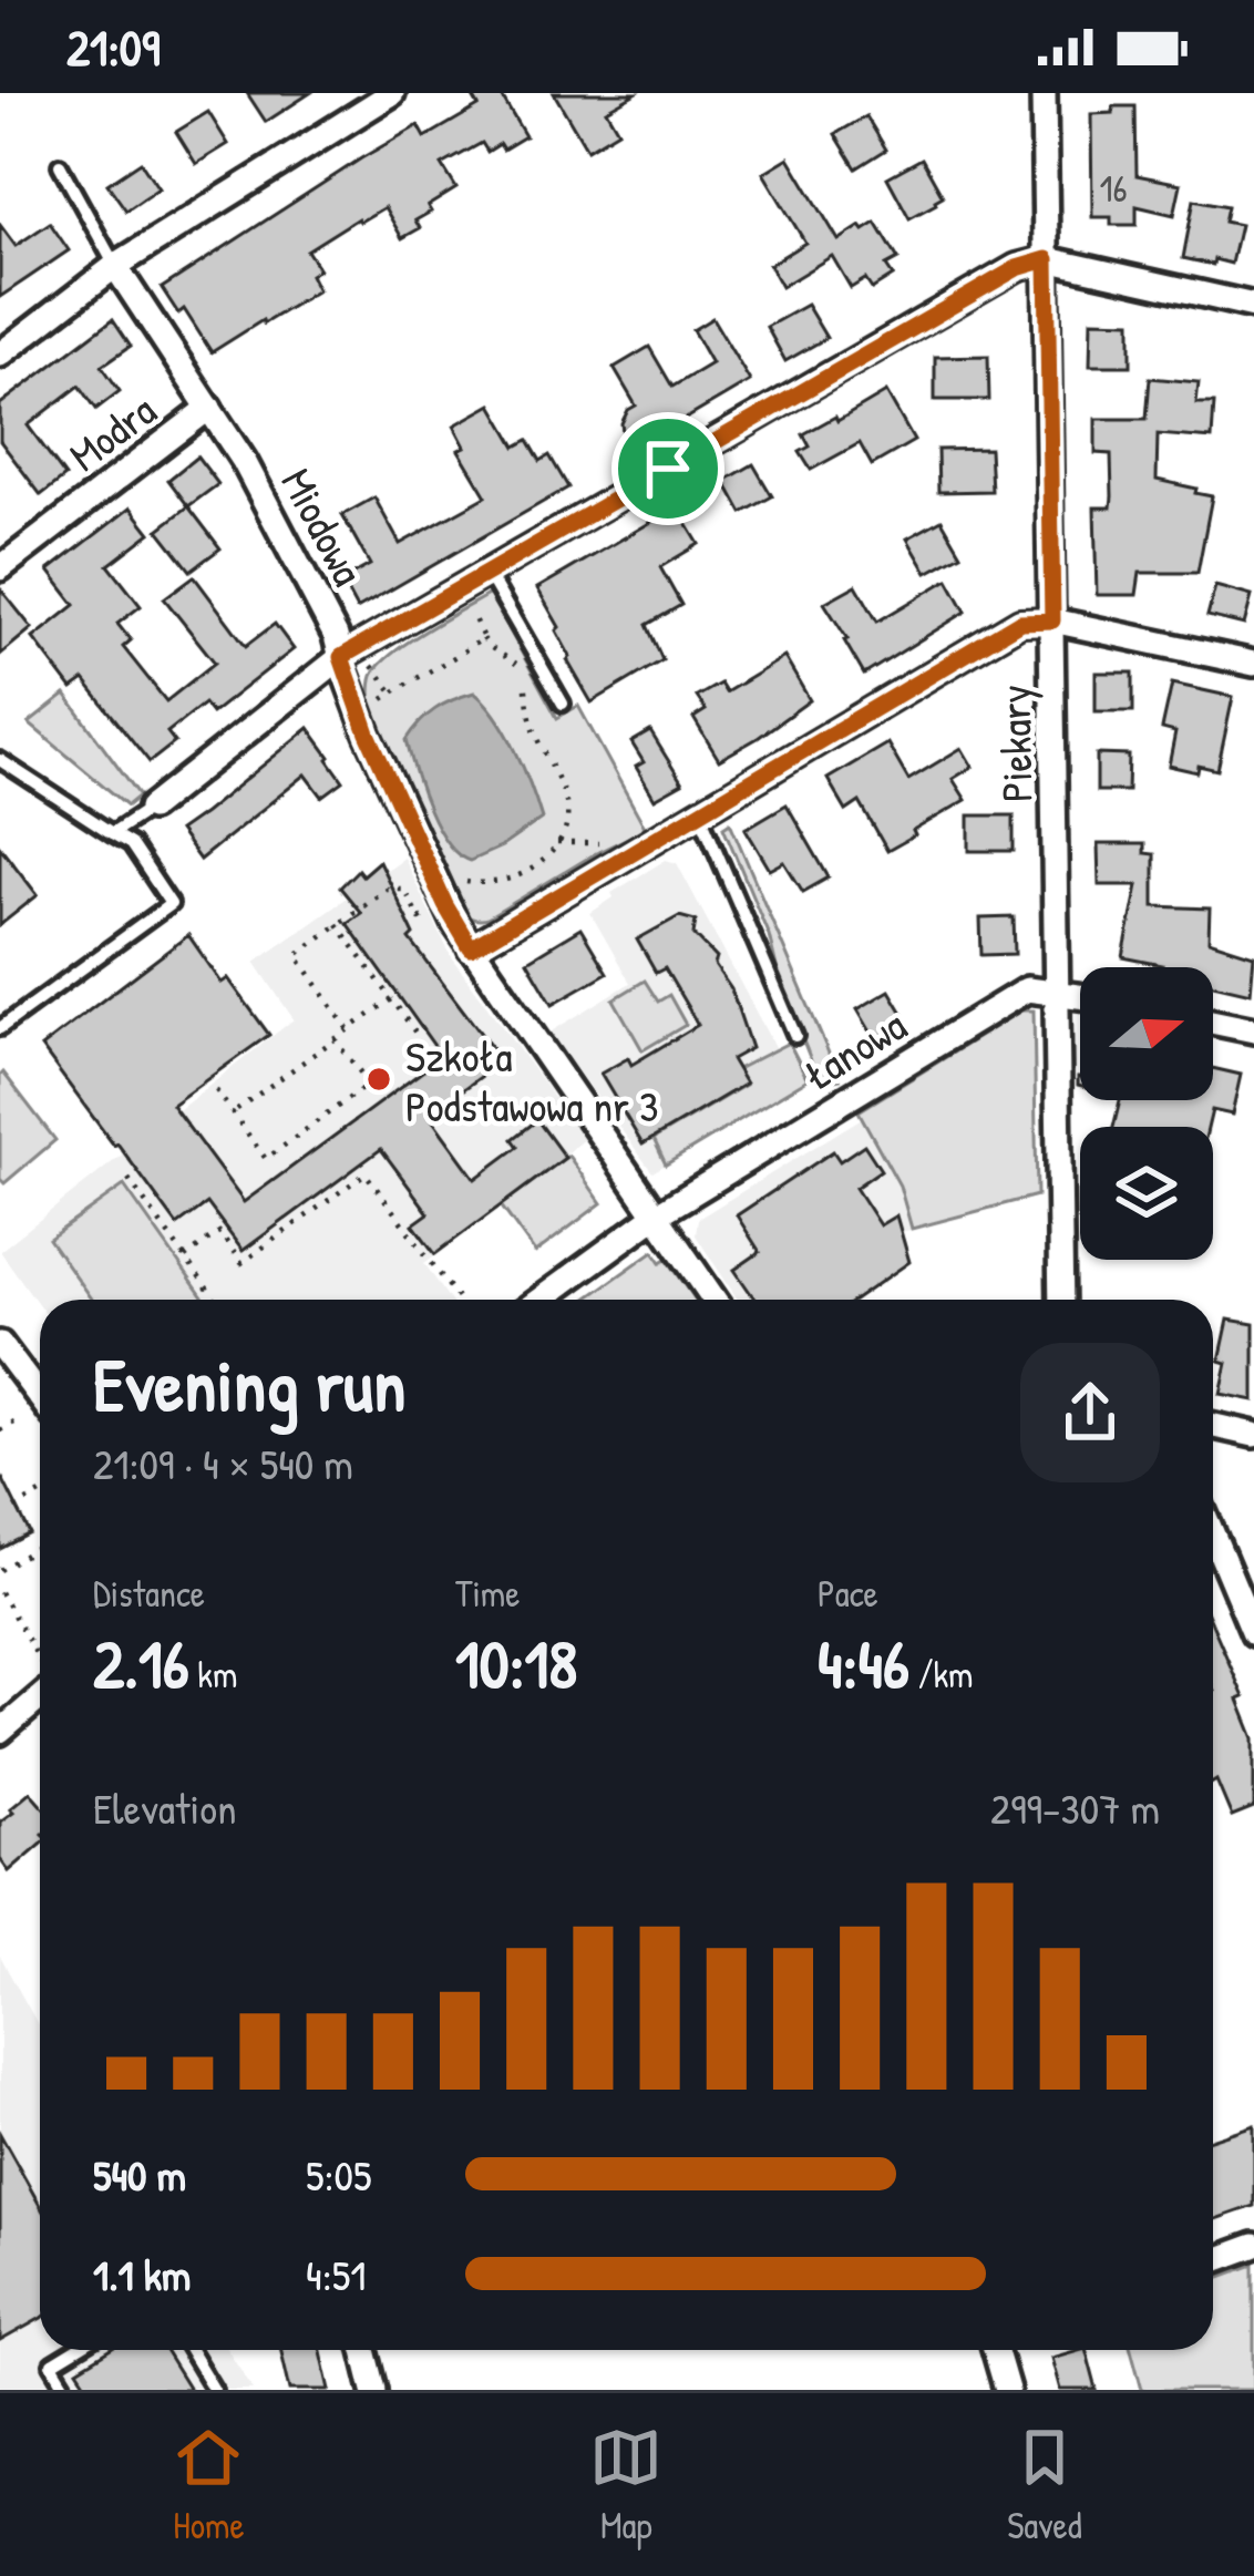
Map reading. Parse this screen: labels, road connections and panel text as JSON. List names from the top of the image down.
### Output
{
  "streets": {
    "street": [
      "Modra",
      "Miodowa",
      "Piekary",
      "Łanowa"
    ]
  },
  "crossings": [
    ["Modra", "Miodowa"],
    ["Miodowa", "Łanowa"],
    ["Piekary", "Łanowa"]
  ],
  "places": ["Szkoła Podstawowa nr 3"],
  "house_numbers": ["16"],
  "north": "right",
  "page": {
    "status": "21:09",
    "heading": ["Evening run", "21:09 · 4 × 540 m"],
    "stats": [
      ["Distance", "2.16 km"],
      ["Time", "10:18"],
      ["Pace", "4:46 /km"]
    ],
    "chart": ["Elevation", "299–307 m"],
    "list": [
      {
        "name": "540 m",
        "note": "5:05"
      },
      {
        "name": "1.1 km",
        "note": "4:51"
      }
    ],
    "tabs": ["Home", "Map", "Saved"]
  }
}
